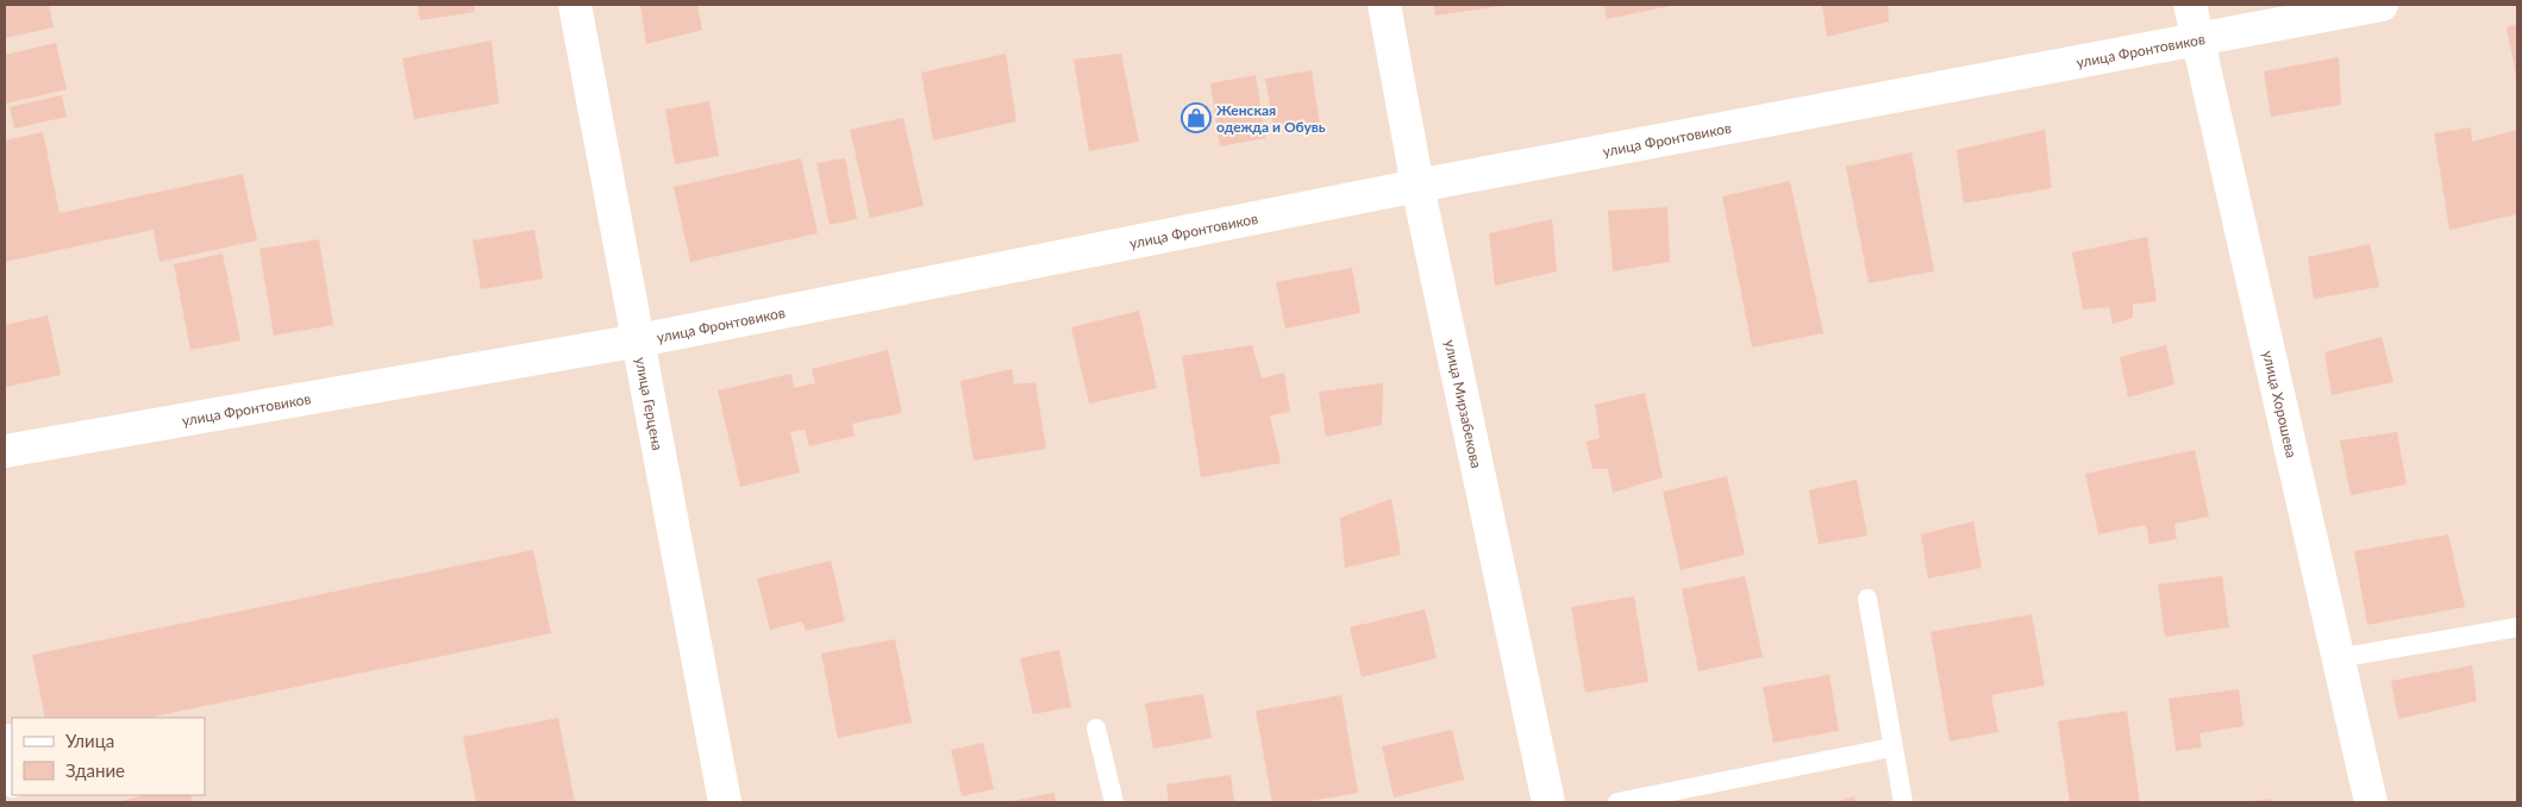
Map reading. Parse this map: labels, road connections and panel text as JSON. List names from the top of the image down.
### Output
{
  "streets": {
    "street": [
      "улица Фронтовиков",
      "улица Герцена",
      "улица Мирзабекова",
      "улица Хорошева"
    ]
  },
  "crossings": [
    ["улица Фронтовиков", "улица Герцена"],
    ["улица Фронтовиков", "улица Мирзабекова"],
    ["улица Фронтовиков", "улица Хорошева"]
  ],
  "places": {
    "shop": ["Женская одежда и Обувь"]
  },
  "legend": ["Улица", "Здание"]
}
